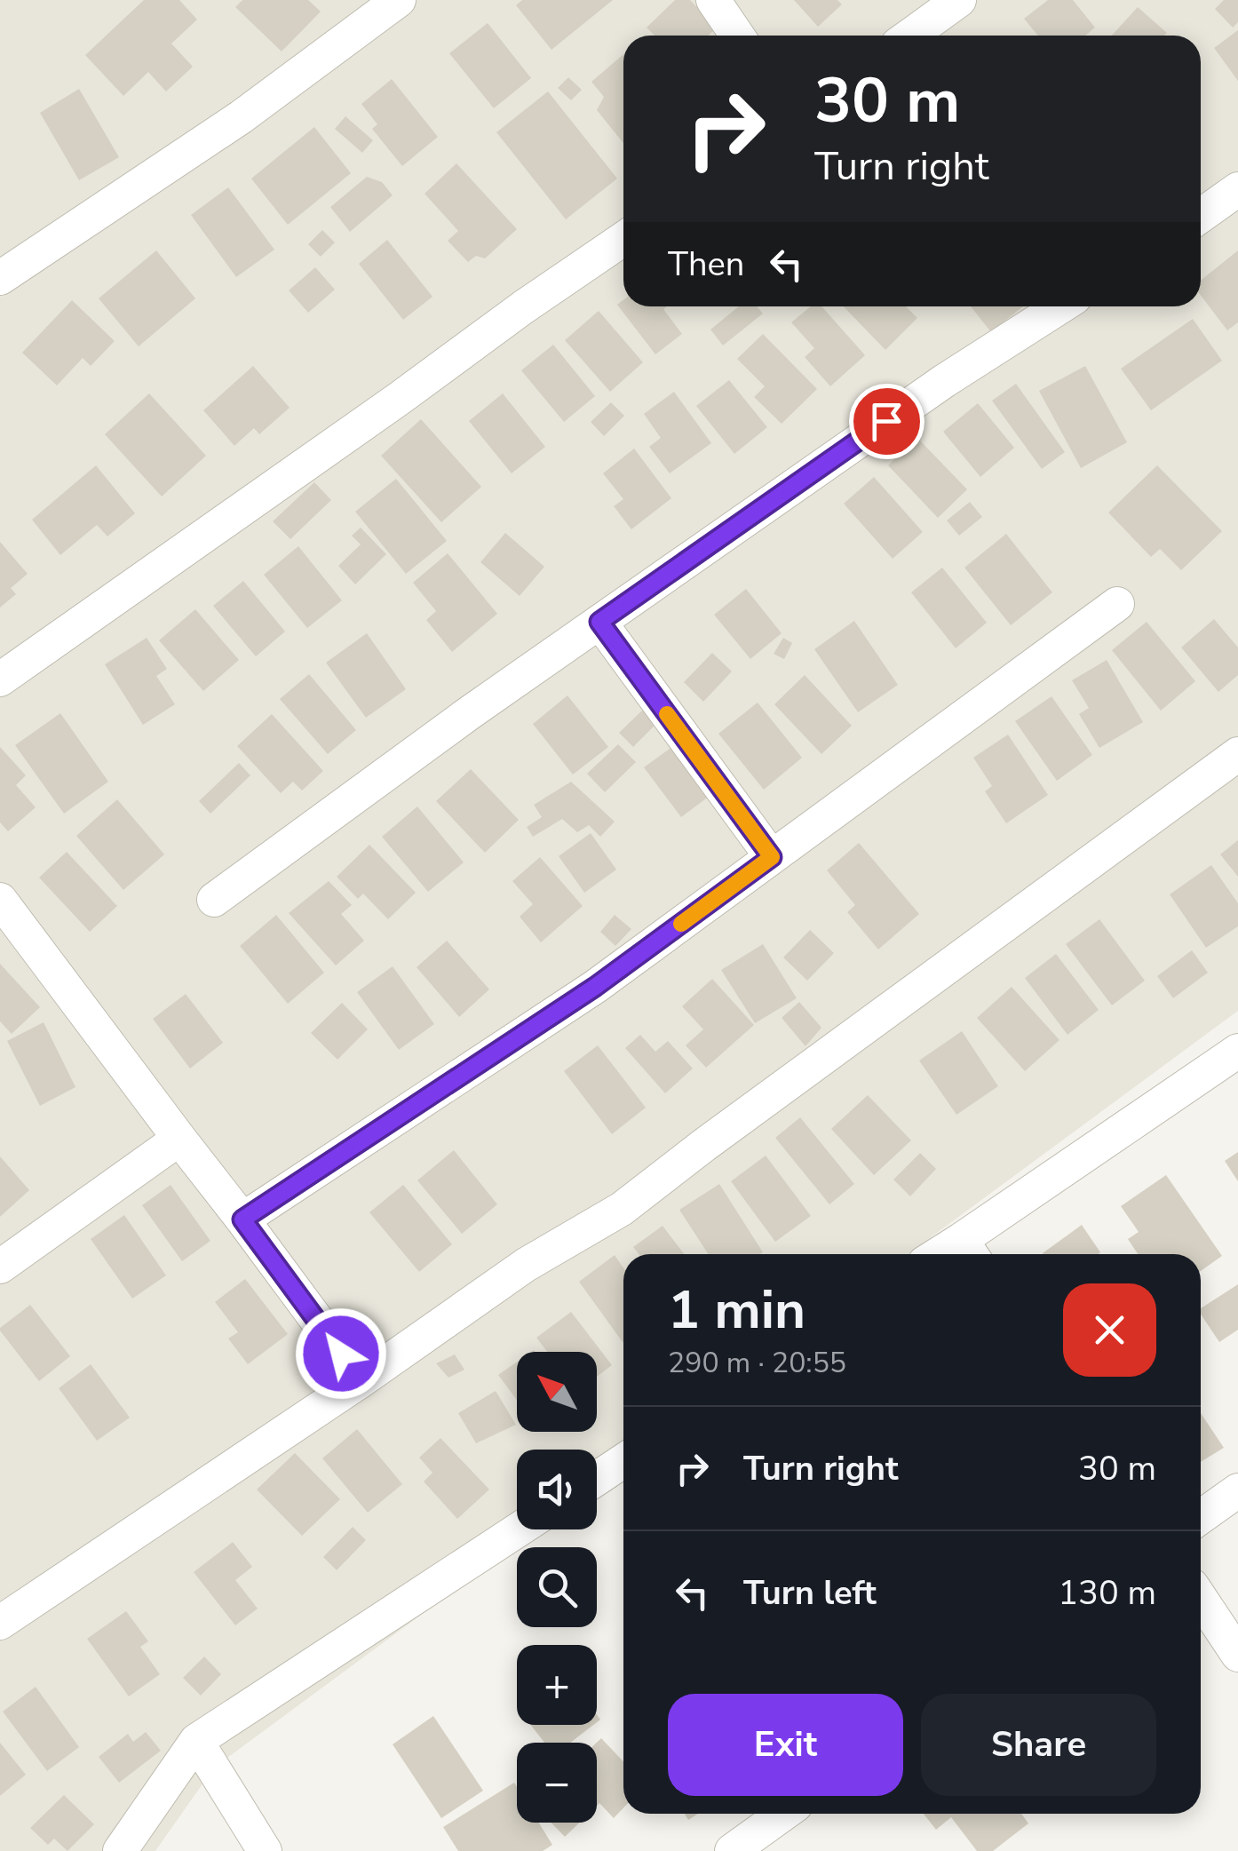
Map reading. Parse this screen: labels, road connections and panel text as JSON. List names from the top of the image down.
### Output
{
  "north": "top left",
  "page": {
    "turn": ["30 m", "Turn right"],
    "then": "Then",
    "heading": ["1 min", "290 m · 20:55"],
    "map_buttons": ["+", "−"],
    "list": [
      {
        "name": "Turn right",
        "value": "30 m"
      },
      {
        "name": "Turn left",
        "value": "130 m"
      }
    ],
    "buttons": ["Exit", "Share"]
  }
}
